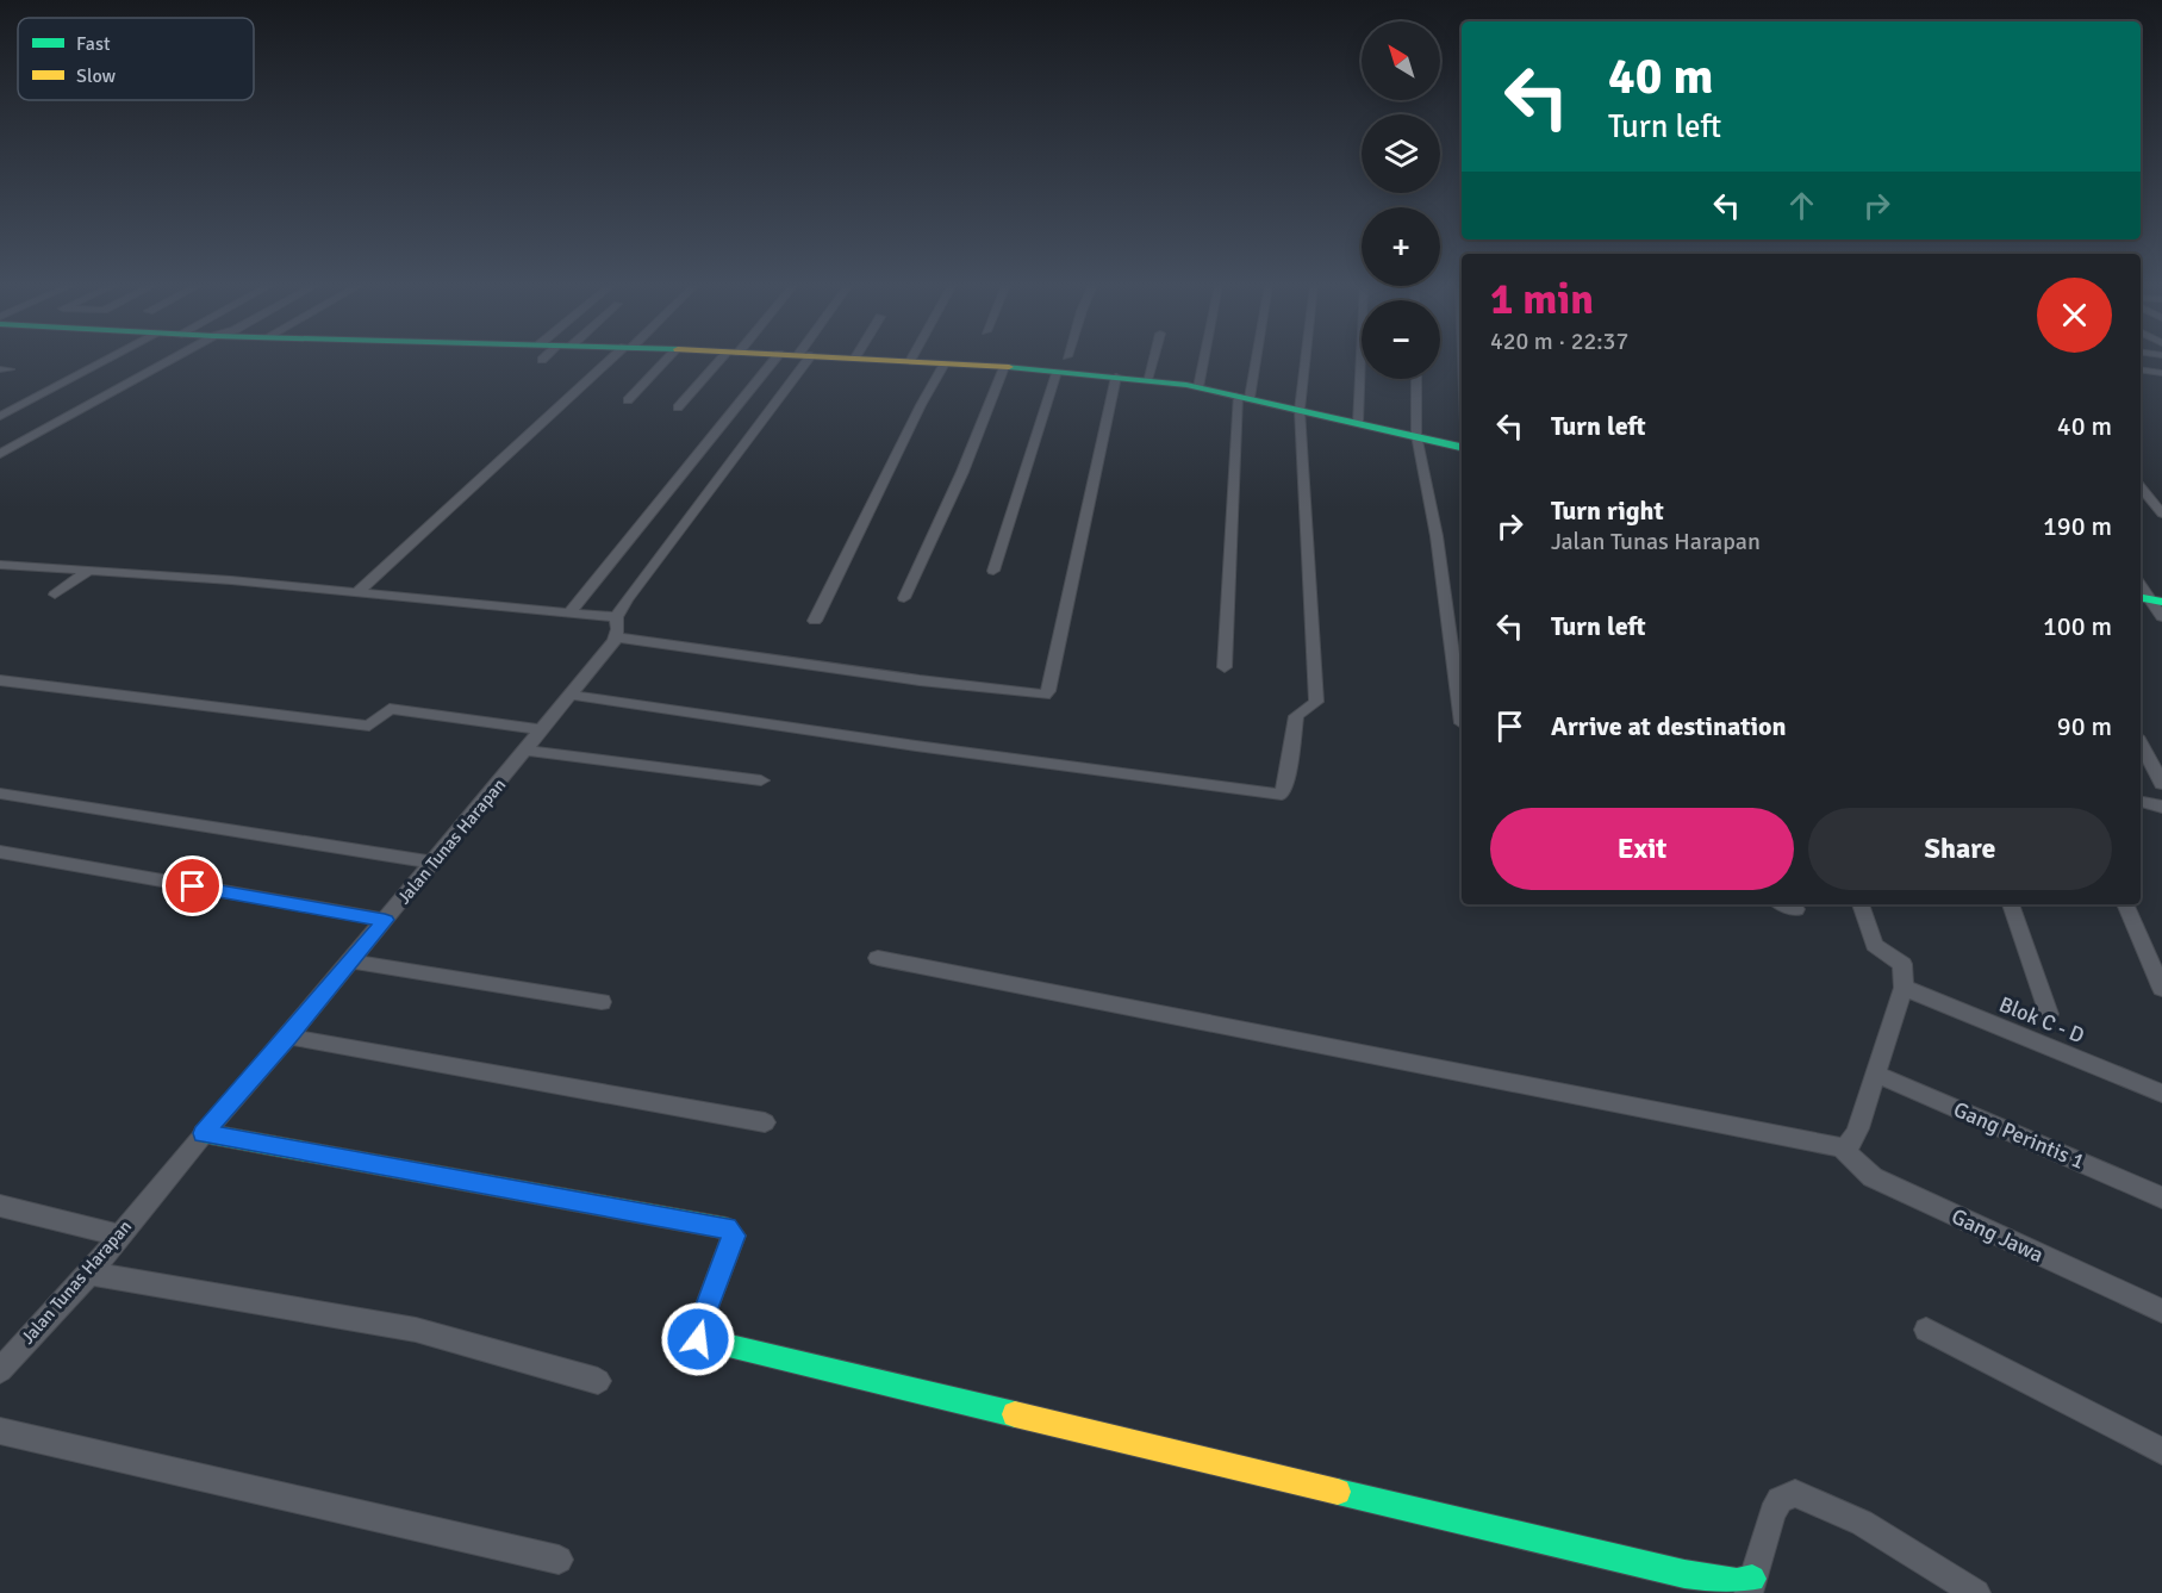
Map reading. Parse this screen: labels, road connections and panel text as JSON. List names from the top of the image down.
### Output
{
  "streets": {
    "street": [
      "Jalan Tunas Harapan",
      "Blok C - D",
      "Gang Perintis 1",
      "Gang Jawa"
    ]
  },
  "legend": ["Fast", "Slow"],
  "north": "top left",
  "page": {
    "map_buttons": ["+", "−"],
    "turn": ["40 m", "Turn left"],
    "heading": ["1 min", "420 m · 22:37"],
    "list": [
      {
        "name": "Turn left",
        "value": "40 m"
      },
      {
        "name": "Turn right",
        "note": "Jalan Tunas Harapan",
        "value": "190 m"
      },
      {
        "name": "Turn left",
        "value": "100 m"
      },
      {
        "name": "Arrive at destination",
        "value": "90 m"
      }
    ],
    "buttons": ["Exit", "Share"]
  }
}
